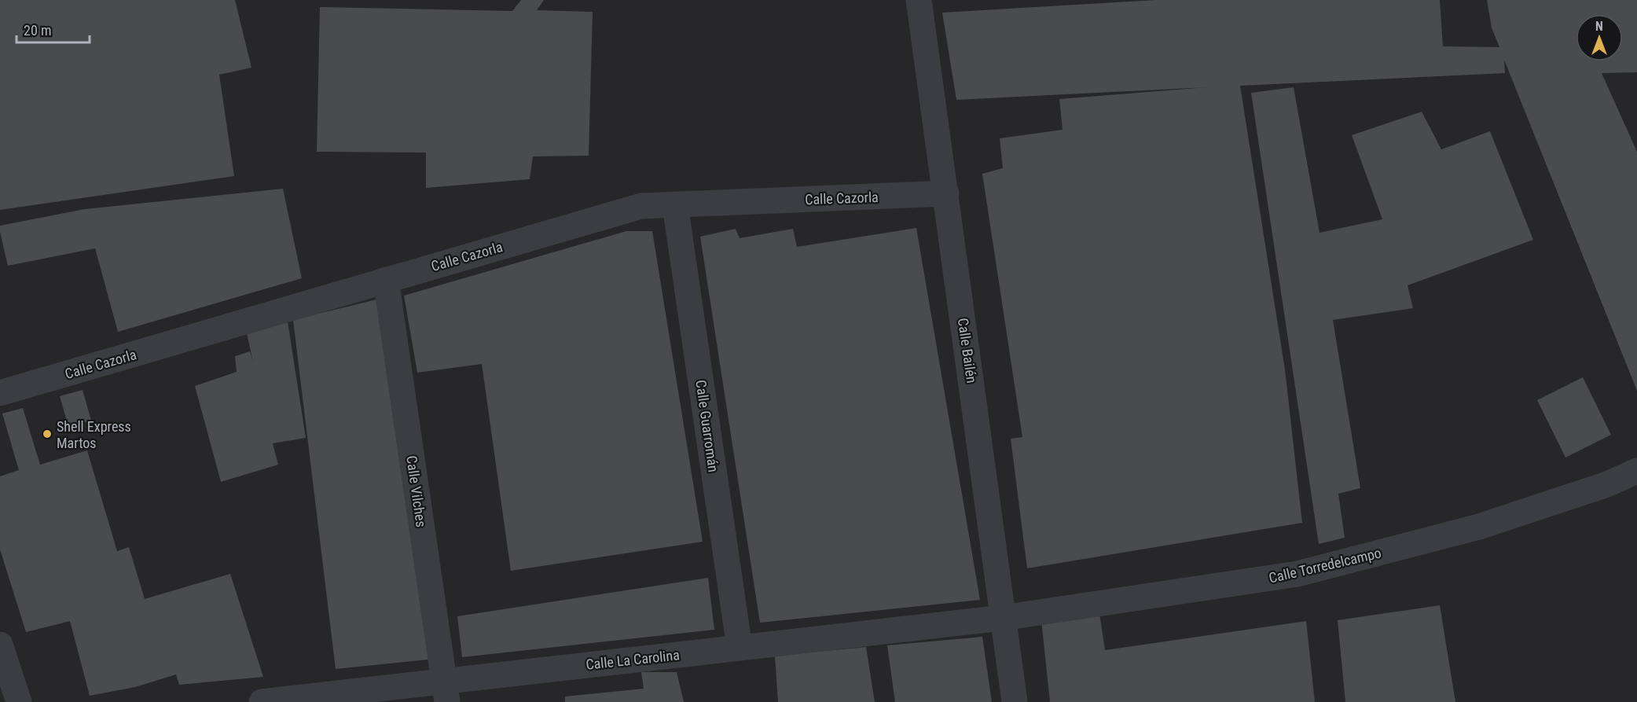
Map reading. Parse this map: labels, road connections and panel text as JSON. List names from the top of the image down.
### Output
{
  "streets": {
    "street": [
      "Calle Cazorla",
      "Calle Bailén",
      "Calle Guarromán",
      "Calle Vilches",
      "Calle Torredelcampo",
      "Calle La Carolina"
    ]
  },
  "crossings": [
    ["Calle Cazorla", "Calle Bailén"],
    ["Calle Cazorla", "Calle Guarromán"],
    ["Calle Cazorla", "Calle Vilches"],
    ["Calle Bailén", "Calle Torredelcampo"],
    ["Calle Bailén", "Calle La Carolina"],
    ["Calle Guarromán", "Calle La Carolina"],
    ["Calle Vilches", "Calle La Carolina"],
    ["Calle Torredelcampo", "Calle La Carolina"]
  ],
  "places": ["Shell Express Martos"],
  "scale_bar": "20 m",
  "north": "top"
}
